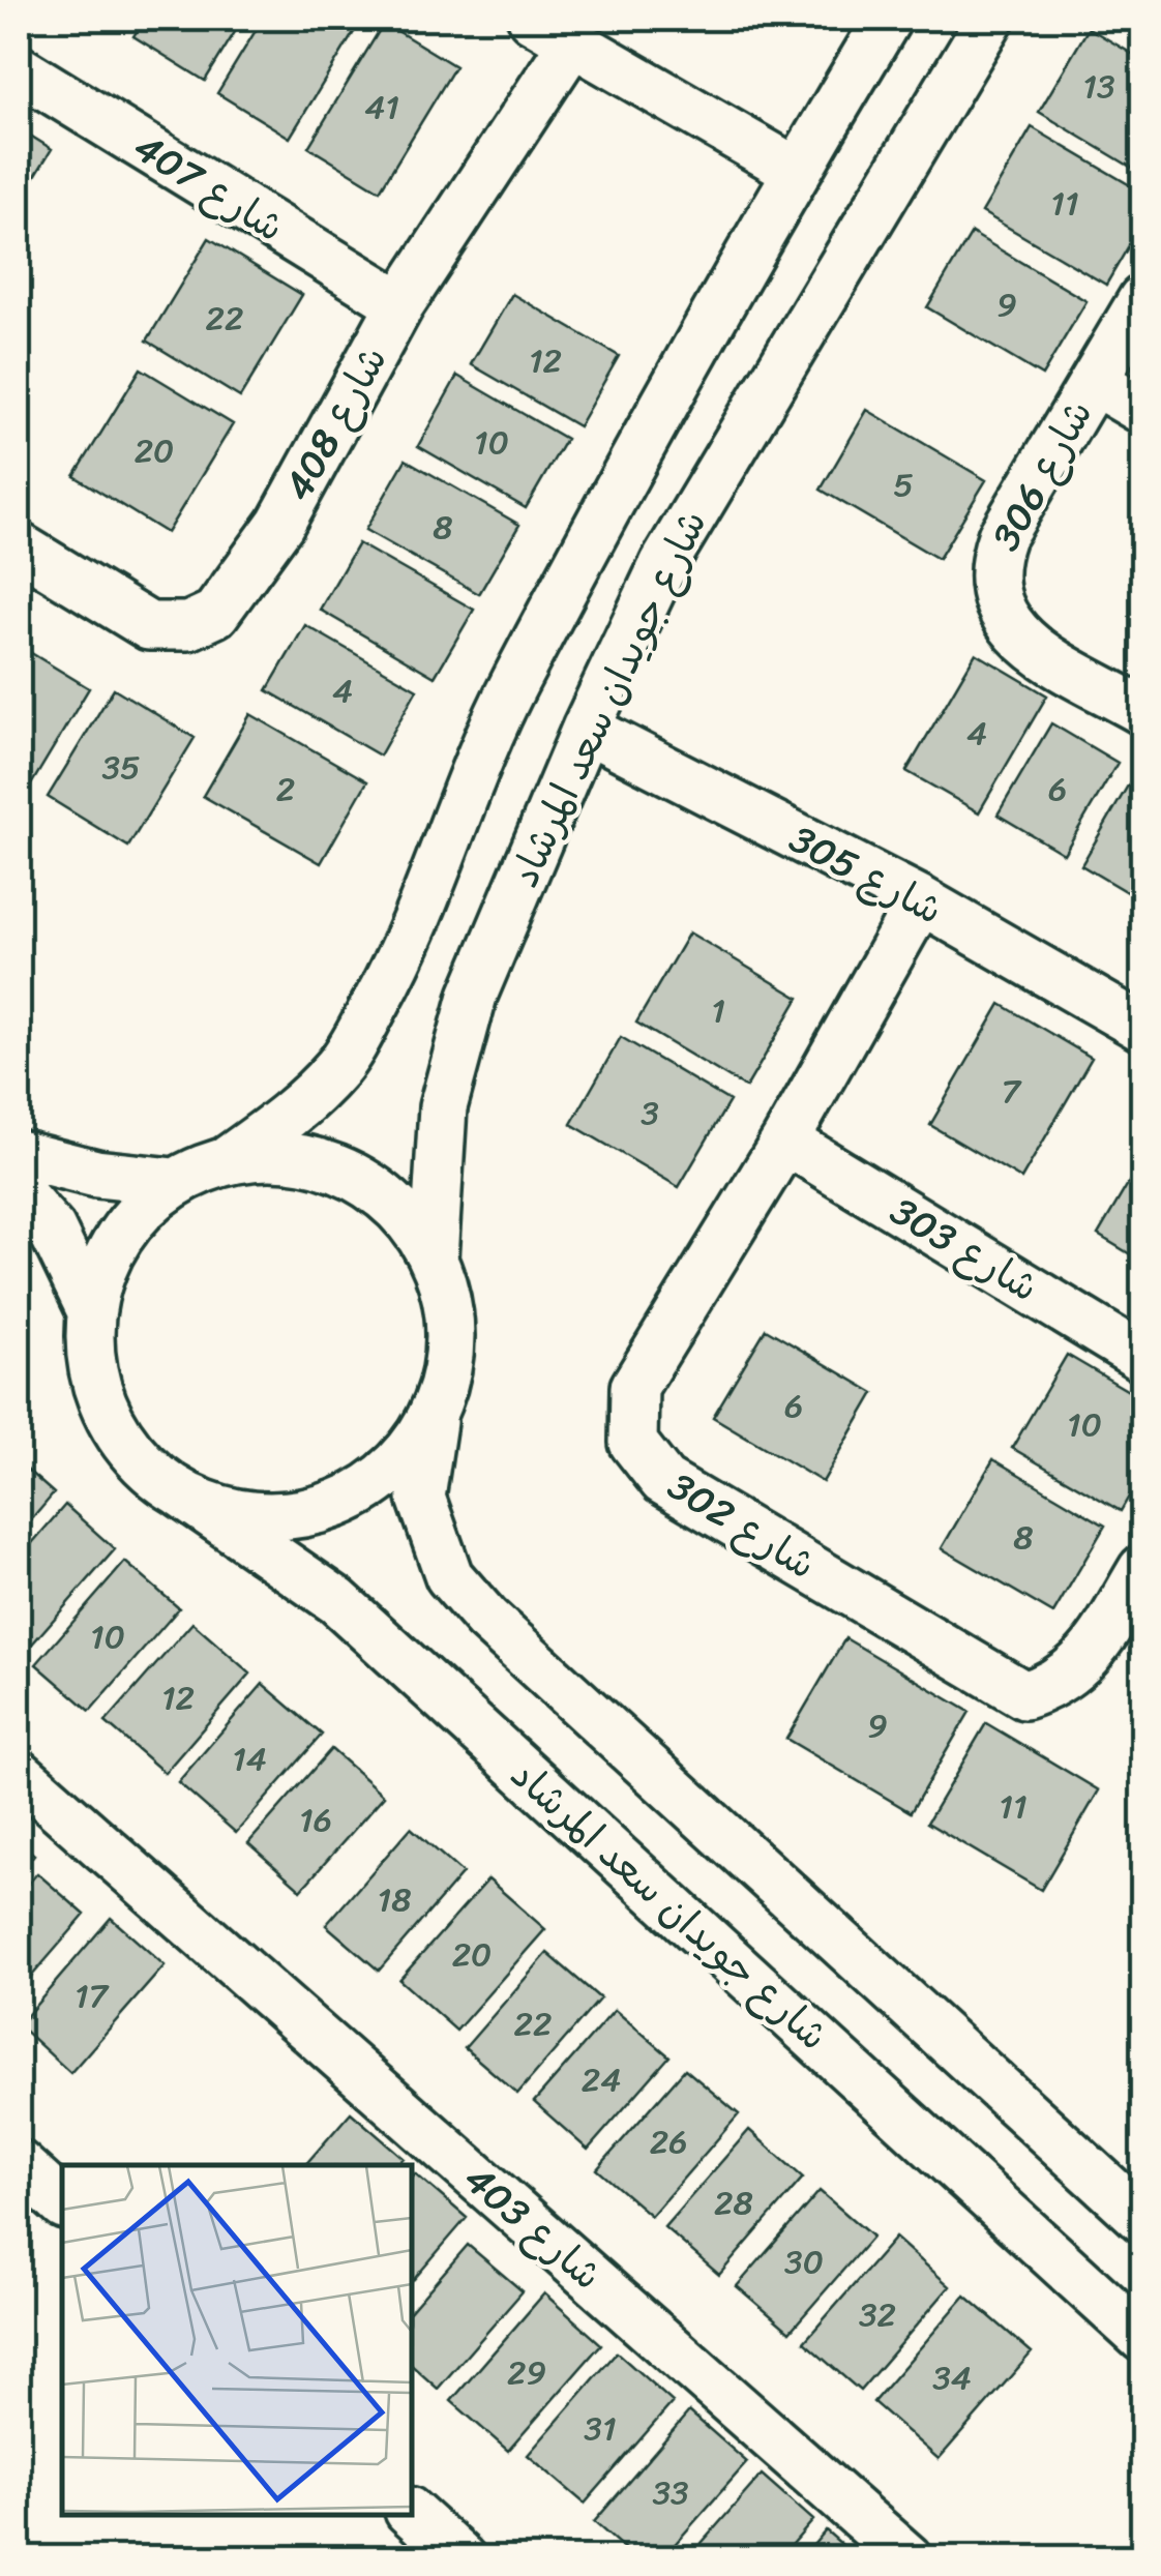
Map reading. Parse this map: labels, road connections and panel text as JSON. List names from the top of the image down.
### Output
{
  "streets": {
    "street": [
      "شارع 407",
      "شارع 408",
      "شارع 306",
      "شارع جويدان سعد المرشاد",
      "شارع 305",
      "شارع 303",
      "شارع 302",
      "شارع 403"
    ]
  },
  "crossings": [
    ["شارع 407", "شارع 408"],
    ["شارع جويدان سعد المرشاد", "شارع 305"],
    ["شارع 305", "شارع 302"],
    ["شارع 303", "شارع 302"]
  ],
  "house_numbers": [
    "13",
    "41",
    "11",
    "9",
    "22",
    "12",
    "10",
    "20",
    "5",
    "8",
    "4",
    "4",
    "35",
    "2",
    "6",
    "1",
    "7",
    "3",
    "6",
    "10",
    "8",
    "10",
    "12",
    "9",
    "14",
    "11",
    "16",
    "18",
    "20",
    "17",
    "22",
    "24",
    "26",
    "28",
    "30",
    "32",
    "29",
    "34",
    "31",
    "33"
  ]
}
